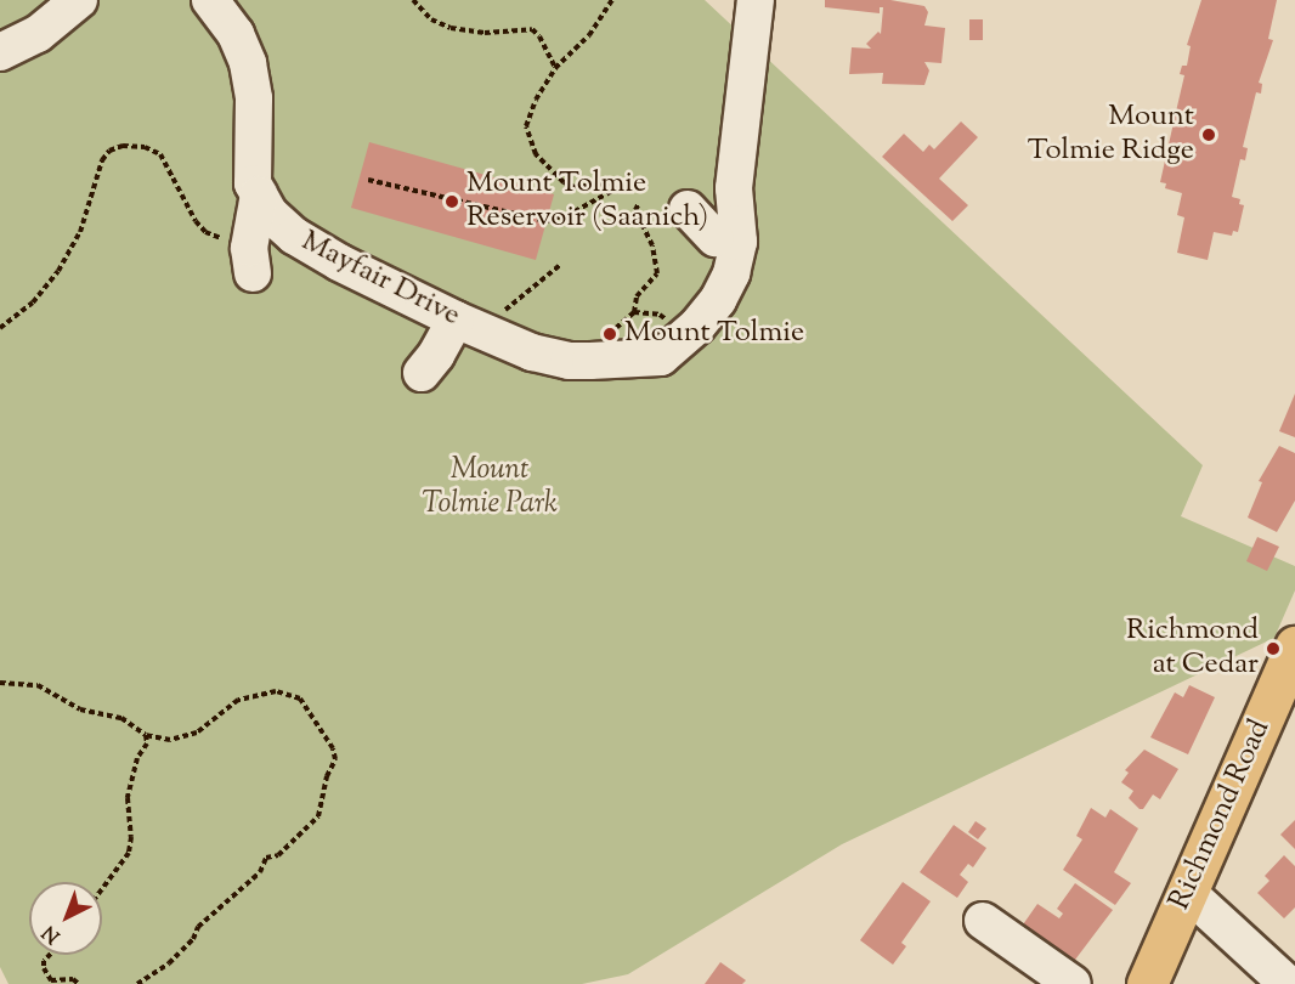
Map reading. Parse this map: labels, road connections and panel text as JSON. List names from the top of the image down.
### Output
{
  "streets": {
    "main road": ["Richmond Road"],
    "street": ["Mayfair Drive"]
  },
  "parks": ["Mount Tolmie Park"],
  "places": [
    "Mount Tolmie Ridge",
    "Mount Tolmie Reservoir (Saanich)",
    "Mount Tolmie",
    "Richmond at Cedar"
  ],
  "north": "bottom left"
}
